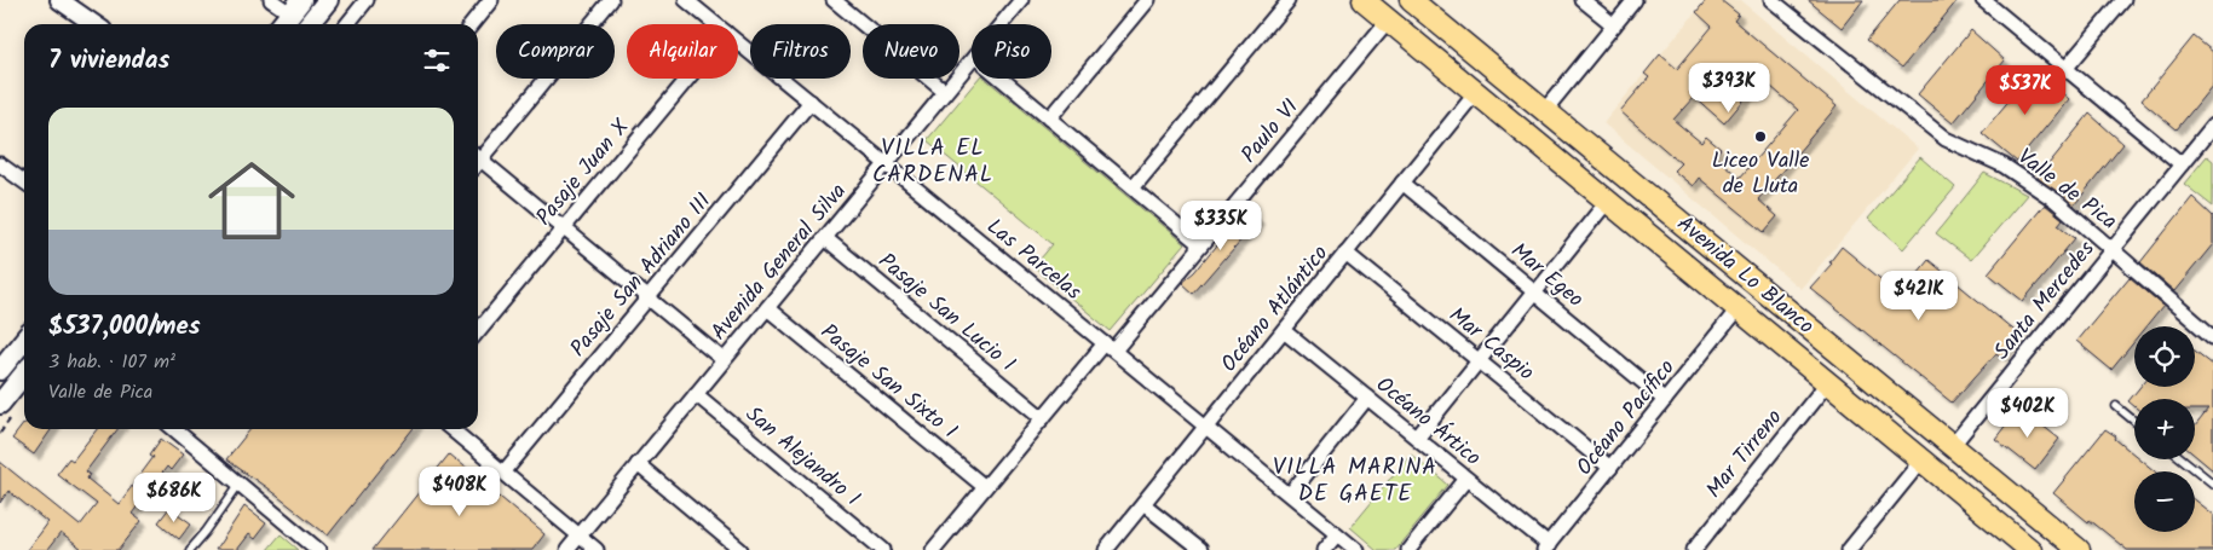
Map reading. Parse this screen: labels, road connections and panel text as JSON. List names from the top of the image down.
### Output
{
  "streets": {
    "main road": ["Avenida Lo Blanco"],
    "street": [
      "Paulo VI",
      "Pasaje Juan X",
      "Valle de Pica",
      "Las Parcelas",
      "Avenida General Silva",
      "Pasaje San Adriano III",
      "Mar Egeo",
      "Santa Mercedes",
      "Océano Atlántico",
      "Pasaje San Lucio I",
      "Mar Caspio",
      "Pasaje San Sixto I",
      "Océano Pacífico",
      "Océano Ártico",
      "Mar Tirreno",
      "San Alejandro I"
    ]
  },
  "crossings": [
    ["Paulo VI", "Las Parcelas"],
    ["Paulo VI", "Avenida Lo Blanco"],
    ["Paulo VI", "Pasaje San Lucio I"],
    ["Paulo VI", "Pasaje San Sixto I"],
    ["Valle de Pica", "Santa Mercedes"],
    ["Las Parcelas", "Avenida General Silva"],
    ["Las Parcelas", "Pasaje San Adriano III"],
    ["Las Parcelas", "Océano Atlántico"],
    ["Avenida General Silva", "Pasaje San Lucio I"],
    ["Avenida General Silva", "Pasaje San Sixto I"],
    ["Avenida General Silva", "San Alejandro I"],
    ["Mar Egeo", "Océano Atlántico"],
    ["Mar Egeo", "Océano Pacífico"],
    ["Avenida Lo Blanco", "Santa Mercedes"],
    ["Avenida Lo Blanco", "Océano Atlántico"],
    ["Avenida Lo Blanco", "Océano Pacífico"],
    ["Avenida Lo Blanco", "Mar Tirreno"],
    ["Océano Atlántico", "Mar Caspio"],
    ["Océano Atlántico", "Océano Ártico"],
    ["Mar Caspio", "Océano Pacífico"],
    ["Océano Pacífico", "Océano Ártico"]
  ],
  "districts": ["VILLA EL CARDENAL", "VILLA MARINA DE GAETE"],
  "places": ["Liceo Valle de Lluta"],
  "page": {
    "chip": [
      "Comprar",
      "Alquilar",
      "Filtros",
      "Nuevo",
      "Piso"
    ],
    "heading": "7 viviendas",
    "price": [
      "$393K",
      "$537K",
      "$335K",
      "$421K",
      "$402K",
      "$408K",
      "$686K"
    ],
    "list": [
      {
        "name": "$537,000/mes",
        "note": "3 hab. · 107 m² · Valle de Pica"
      }
    ],
    "map_buttons": ["+", "−"]
  }
}
